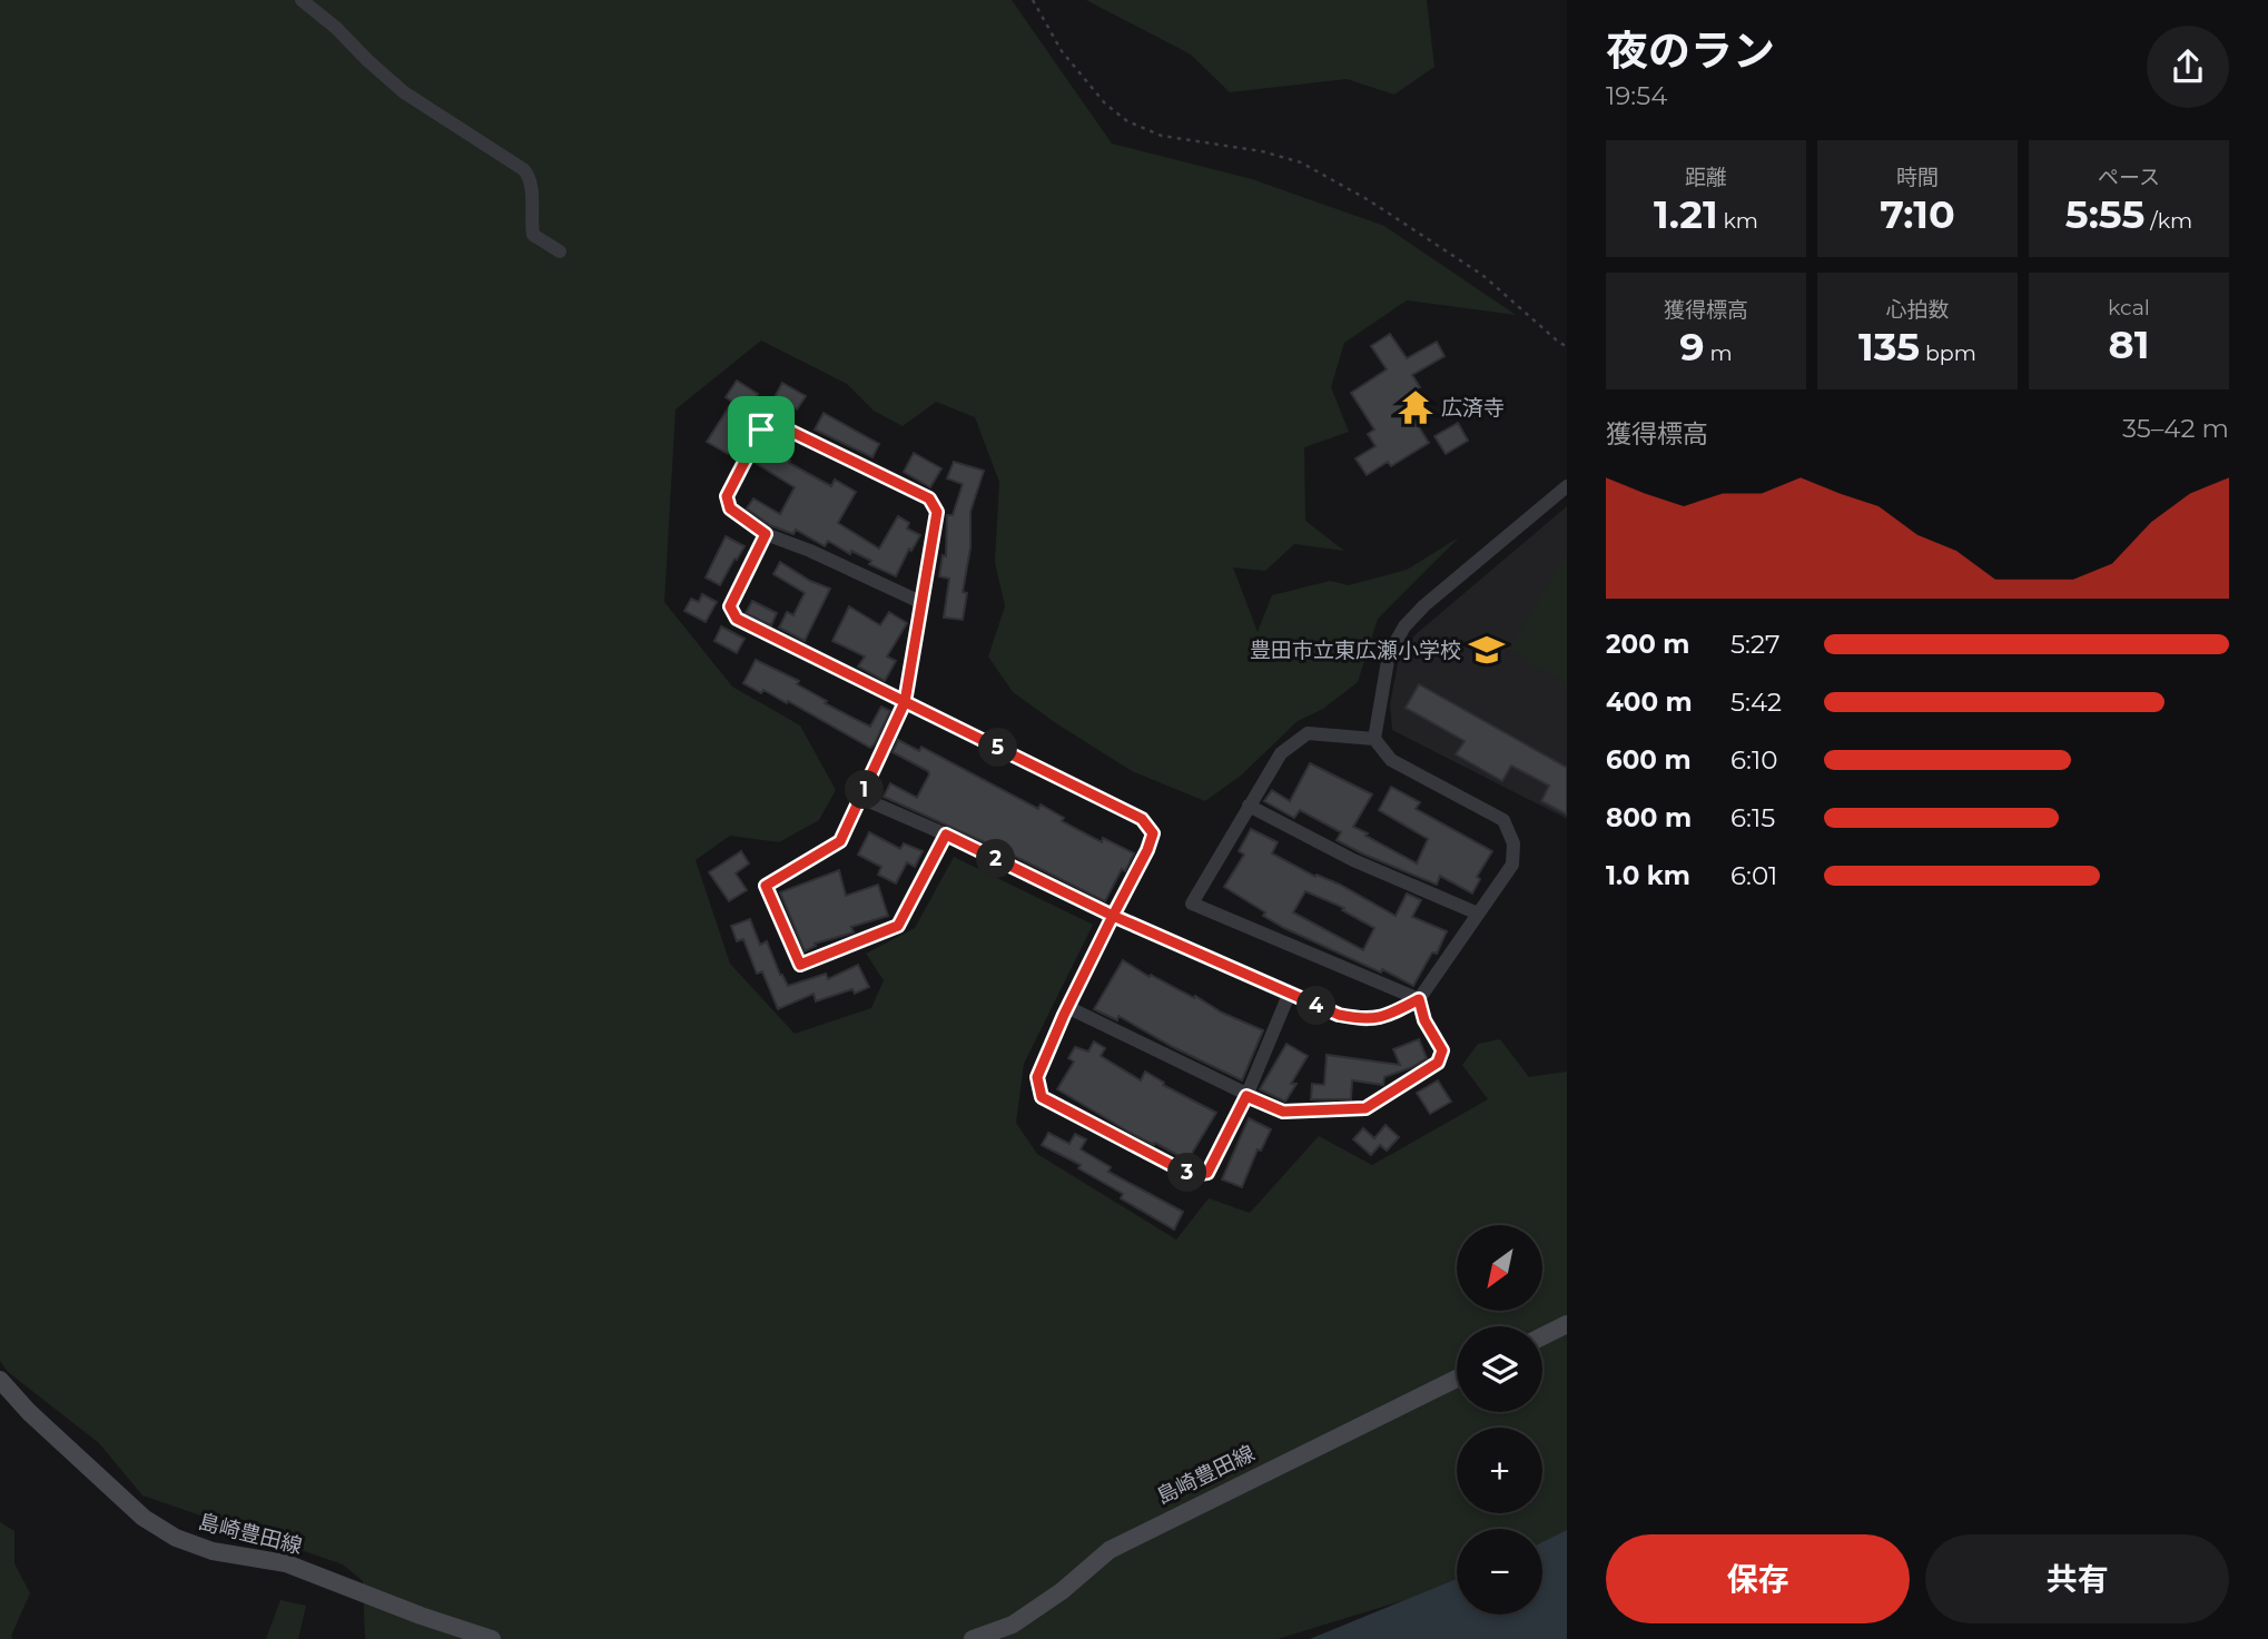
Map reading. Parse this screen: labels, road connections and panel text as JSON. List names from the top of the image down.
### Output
{
  "streets": {
    "main road": ["島崎豊田線"]
  },
  "places": {
    "temple": ["広済寺"],
    "school or university": ["豊田市立東広瀬小学校"]
  },
  "north": "bottom left",
  "page": {
    "heading": ["夜のラン", "19:54"],
    "stats": [
      ["距離", "1.21 km"],
      ["時間", "7:10"],
      ["ペース", "5:55 /km"],
      ["獲得標高", "9 m"],
      ["心拍数", "135 bpm"],
      ["kcal", "81"]
    ],
    "chart": ["獲得標高", "35–42 m"],
    "list": [
      {
        "name": "200 m",
        "note": "5:27"
      },
      {
        "name": "400 m",
        "note": "5:42"
      },
      {
        "name": "600 m",
        "note": "6:10"
      },
      {
        "name": "800 m",
        "note": "6:15"
      },
      {
        "name": "1.0 km",
        "note": "6:01"
      }
    ],
    "pins": [
      "5",
      "1",
      "2",
      "4",
      "3"
    ],
    "map_buttons": ["+", "−"],
    "buttons": ["保存", "共有"]
  }
}
